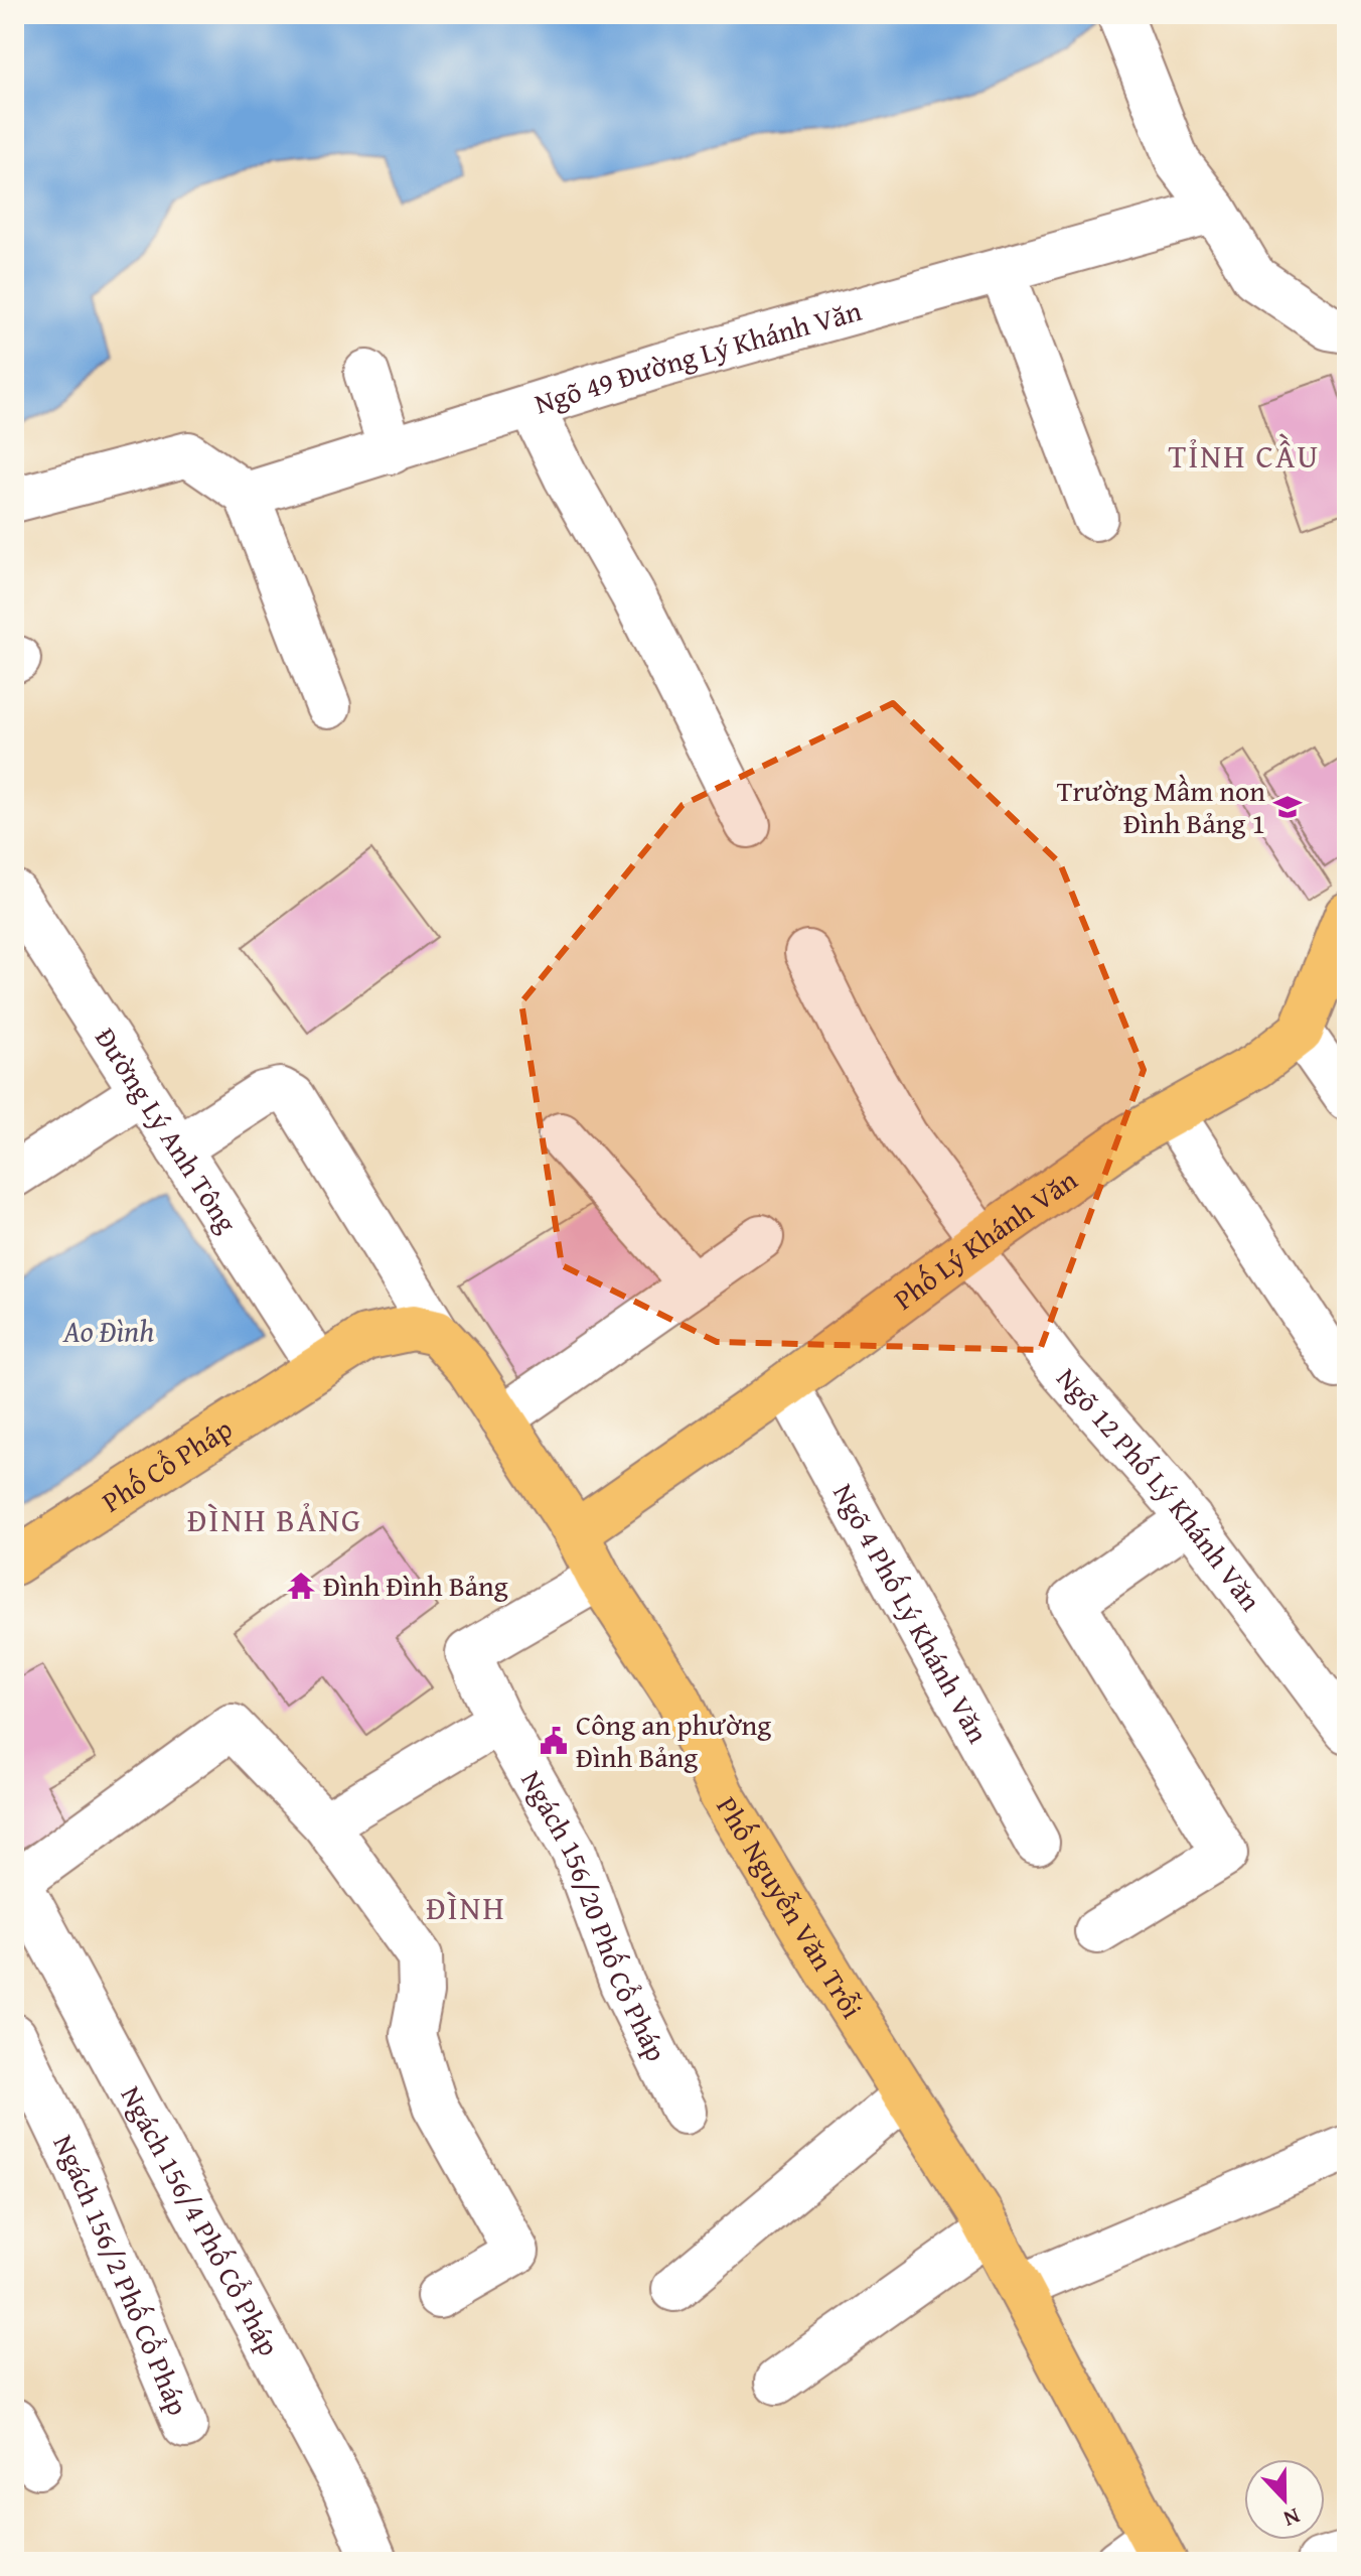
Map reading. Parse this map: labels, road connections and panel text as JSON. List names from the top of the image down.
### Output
{
  "streets": {
    "main road": ["Phố Lý Khánh Văn", "Phố Cổ Pháp", "Phố Nguyễn Văn Trỗi"],
    "street": [
      "Ngõ 49 Đường Lý Khánh Văn",
      "Đường Lý Anh Tông",
      "Ngõ 12 Phố Lý Khánh Văn",
      "Ngõ 4 Phố Lý Khánh Văn",
      "Ngách 156/20 Phố Cổ Pháp",
      "Ngách 156/4 Phố Cổ Pháp",
      "Ngách 156/2 Phố Cổ Pháp"
    ]
  },
  "crossings": [
    ["Đường Lý Anh Tông", "Phố Cổ Pháp"],
    ["Phố Lý Khánh Văn", "Ngõ 12 Phố Lý Khánh Văn"],
    ["Phố Lý Khánh Văn", "Ngõ 4 Phố Lý Khánh Văn"],
    ["Phố Lý Khánh Văn", "Phố Nguyễn Văn Trỗi"],
    ["Phố Nguyễn Văn Trỗi", "Ngách 156/20 Phố Cổ Pháp"]
  ],
  "districts": ["TỈNH CẦU", "ĐÌNH BẢNG", "ĐÌNH"],
  "water": ["Ao Đình"],
  "places": {
    "school or university": ["Trường Mầm non Đình Bảng 1"],
    "temple": ["Đình Đình Bảng"],
    "public building": ["Công an phường Đình Bảng"]
  },
  "north": "bottom"
}
